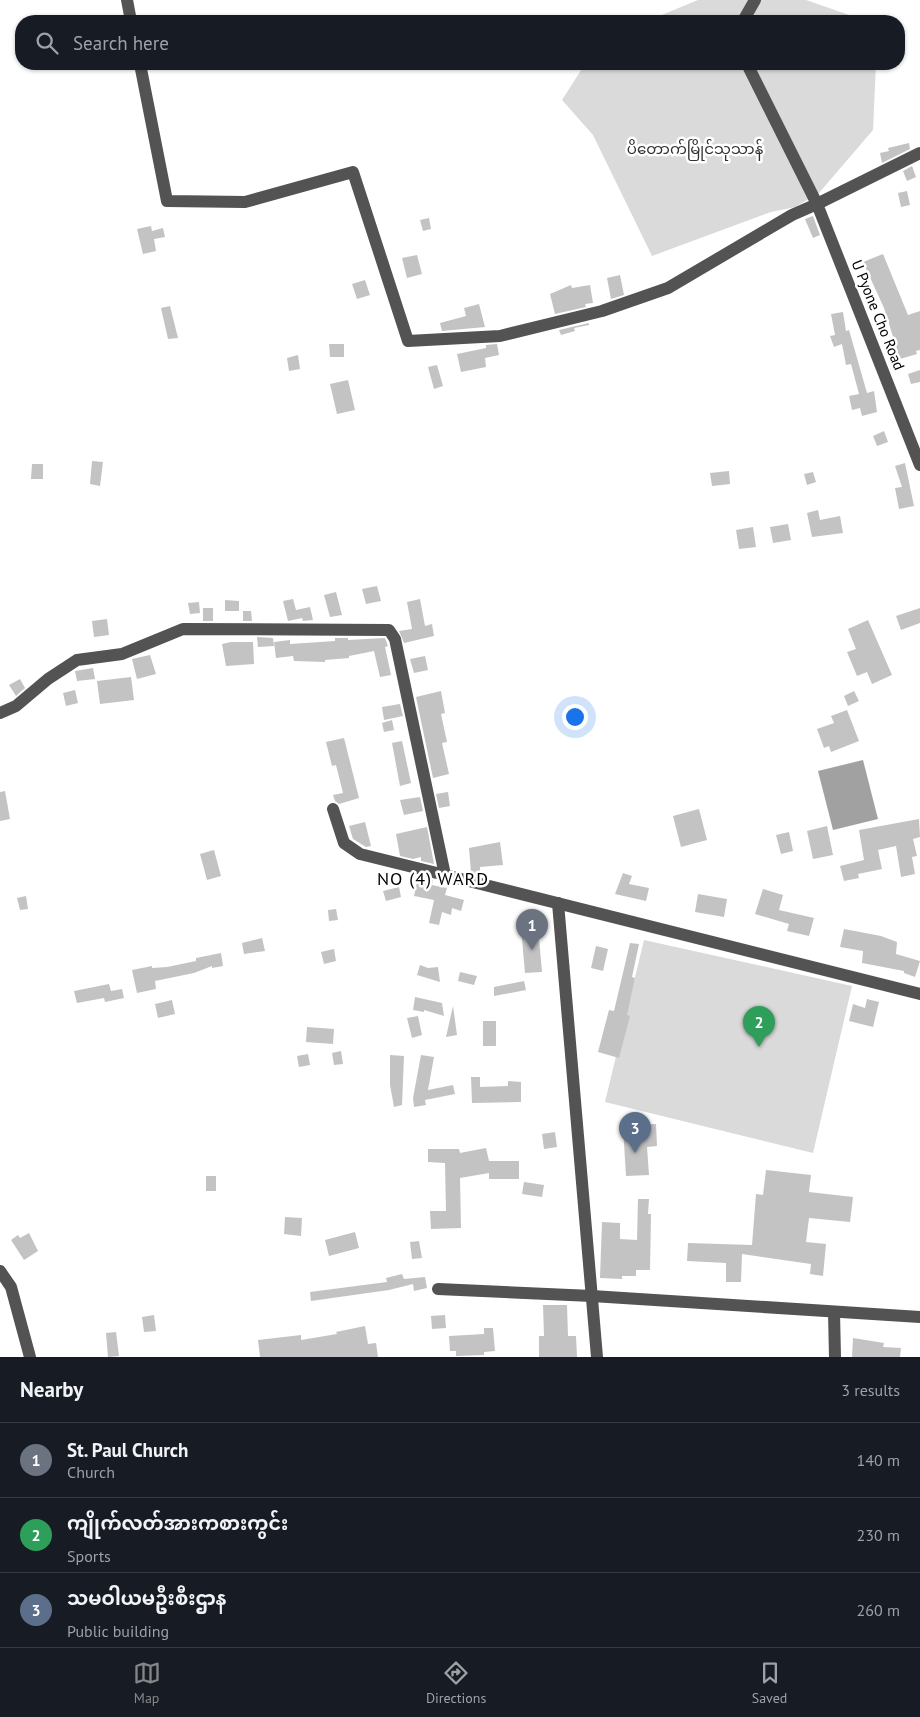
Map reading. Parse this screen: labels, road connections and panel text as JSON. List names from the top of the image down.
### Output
{
  "streets": {
    "street": ["U Pyone Cho Road"]
  },
  "districts": ["NO (4) WARD"],
  "parks": ["ပိတောက်မြိုင်သုသာန်"],
  "page": {
    "search": "Search here",
    "pins": ["1", "2", "3"],
    "heading": ["Nearby", "3 results"],
    "list": [
      {
        "mark": "1",
        "name": "St. Paul Church",
        "note": "Church",
        "value": "140 m"
      },
      {
        "mark": "2",
        "name": "ကျိုက်လတ်အားကစားကွင်း",
        "note": "Sports",
        "value": "230 m"
      },
      {
        "mark": "3",
        "name": "သမဝါယမဦးစီးဌာန",
        "note": "Public building",
        "value": "260 m"
      }
    ],
    "nav": ["Map", "Directions", "Saved"]
  }
}
